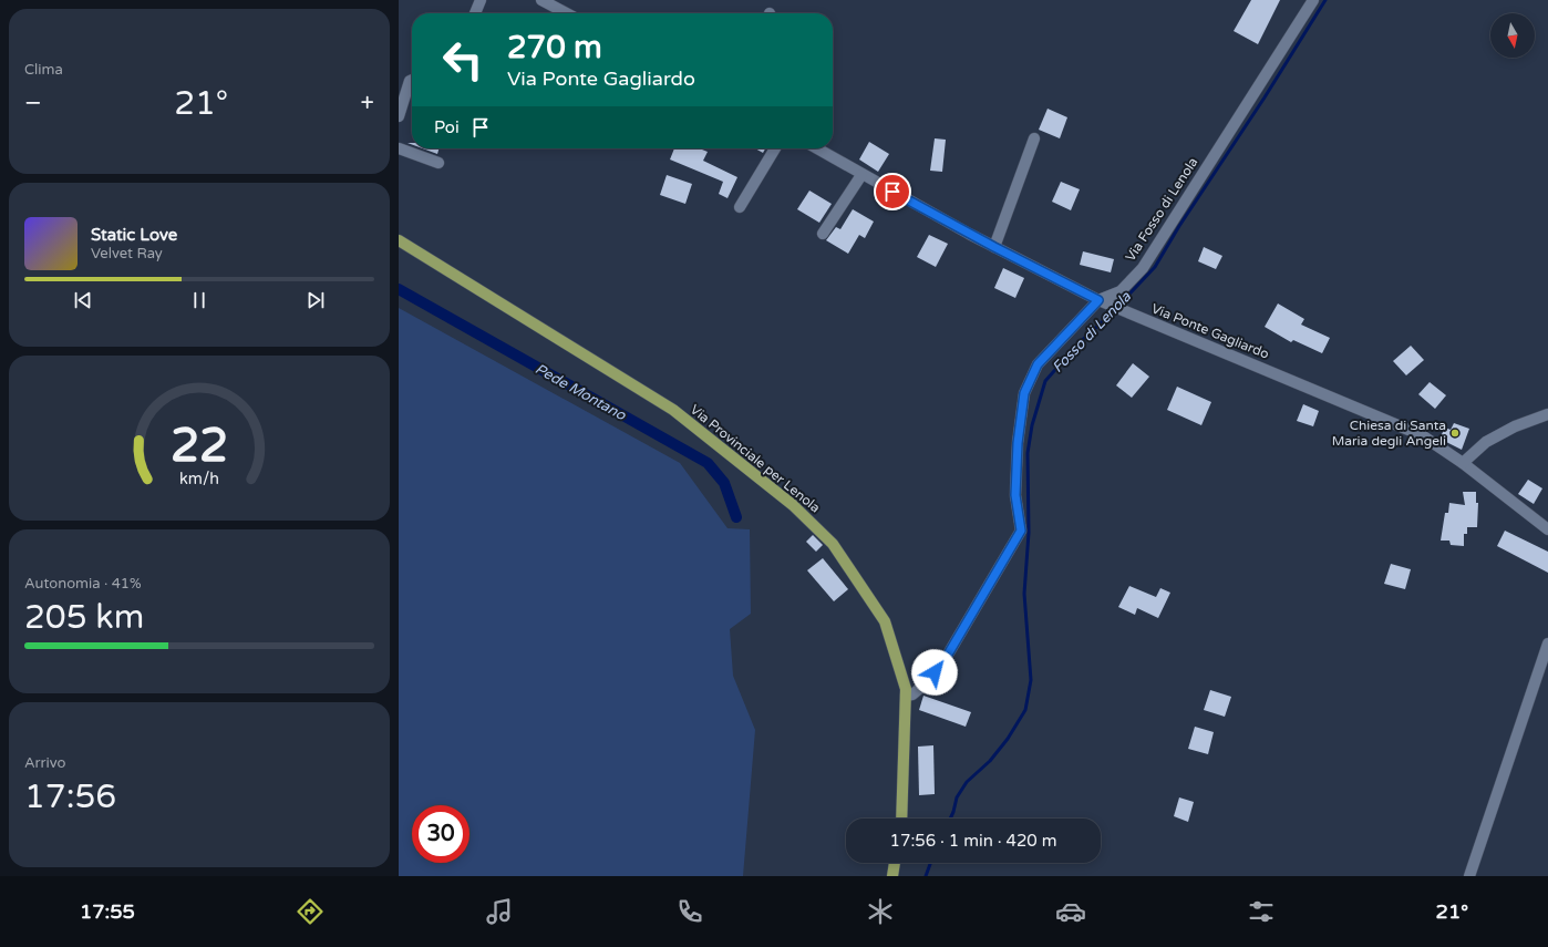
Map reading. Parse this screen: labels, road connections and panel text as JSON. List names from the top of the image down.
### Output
{
  "streets": {
    "main road": ["Via Provinciale per Lenola"],
    "street": ["Via Fosso di Lenola", "Via Ponte Gagliardo"]
  },
  "crossings": [
    ["Via Fosso di Lenola", "Via Ponte Gagliardo"],
    ["Via Fosso di Lenola", "Via Provinciale per Lenola"]
  ],
  "water": ["Fosso di Lenola", "Pede Montano"],
  "places": ["Chiesa di Santa Maria degli Angeli"],
  "north": "bottom",
  "page": {
    "tile": [
      "Clima",
      ["Autonomia · 41%", "205 km"],
      ["Arrivo", "17:56"]
    ],
    "turn": ["270 m", "Via Ponte Gagliardo"],
    "heat": ["−", "21°", "+"],
    "then": "Poi",
    "song": ["Static Love", "Velvet Ray"],
    "limit": "30",
    "trip": "17:56 · 1 min · 420 m",
    "tabs": ["17:55", "21°"],
    "gauge": ["22", "km/h"]
  }
}
